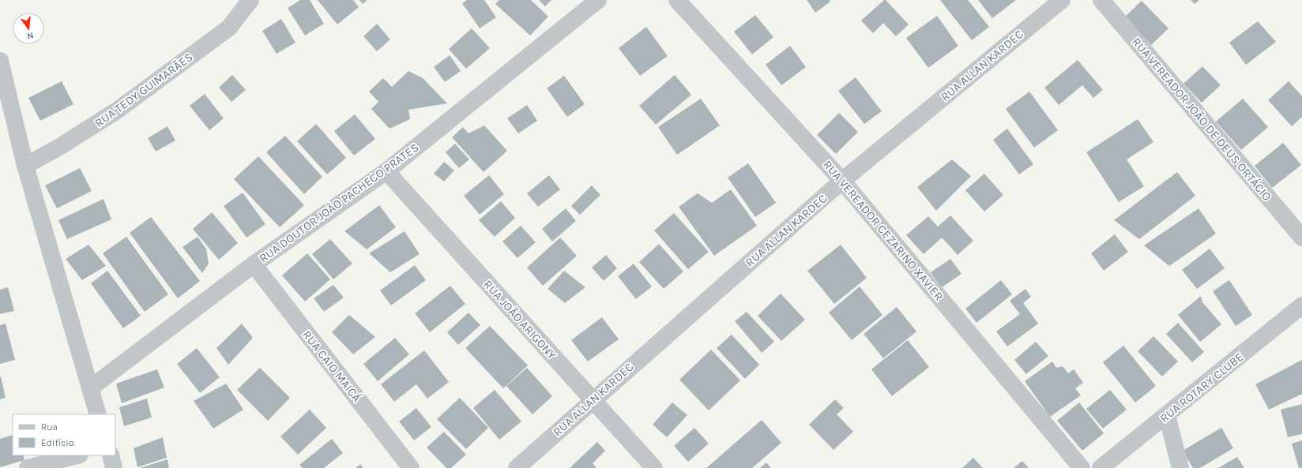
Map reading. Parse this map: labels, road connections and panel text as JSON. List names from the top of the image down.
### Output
{
  "streets": {
    "street": [
      "RUA ALLAN KARDEC",
      "RUA TEDY GUIMARÃES",
      "RUA VEREADOR JOÃO DE DEUS ORTÁCIO",
      "RUA DOUTOR JOÃO PACHECO PRATES",
      "RUA VEREADOR CEZARINO XAVIER",
      "RUA JOÃO ARIGONY",
      "RUA CAIO MAICÁ",
      "RUA ROTARY CLUBE"
    ]
  },
  "crossings": [
    ["RUA ALLAN KARDEC", "RUA VEREADOR CEZARINO XAVIER"],
    ["RUA ALLAN KARDEC", "RUA JOÃO ARIGONY"],
    ["RUA DOUTOR JOÃO PACHECO PRATES", "RUA JOÃO ARIGONY"],
    ["RUA DOUTOR JOÃO PACHECO PRATES", "RUA CAIO MAICÁ"]
  ],
  "legend": ["Rua", "Edifício"],
  "north": "bottom"
}
